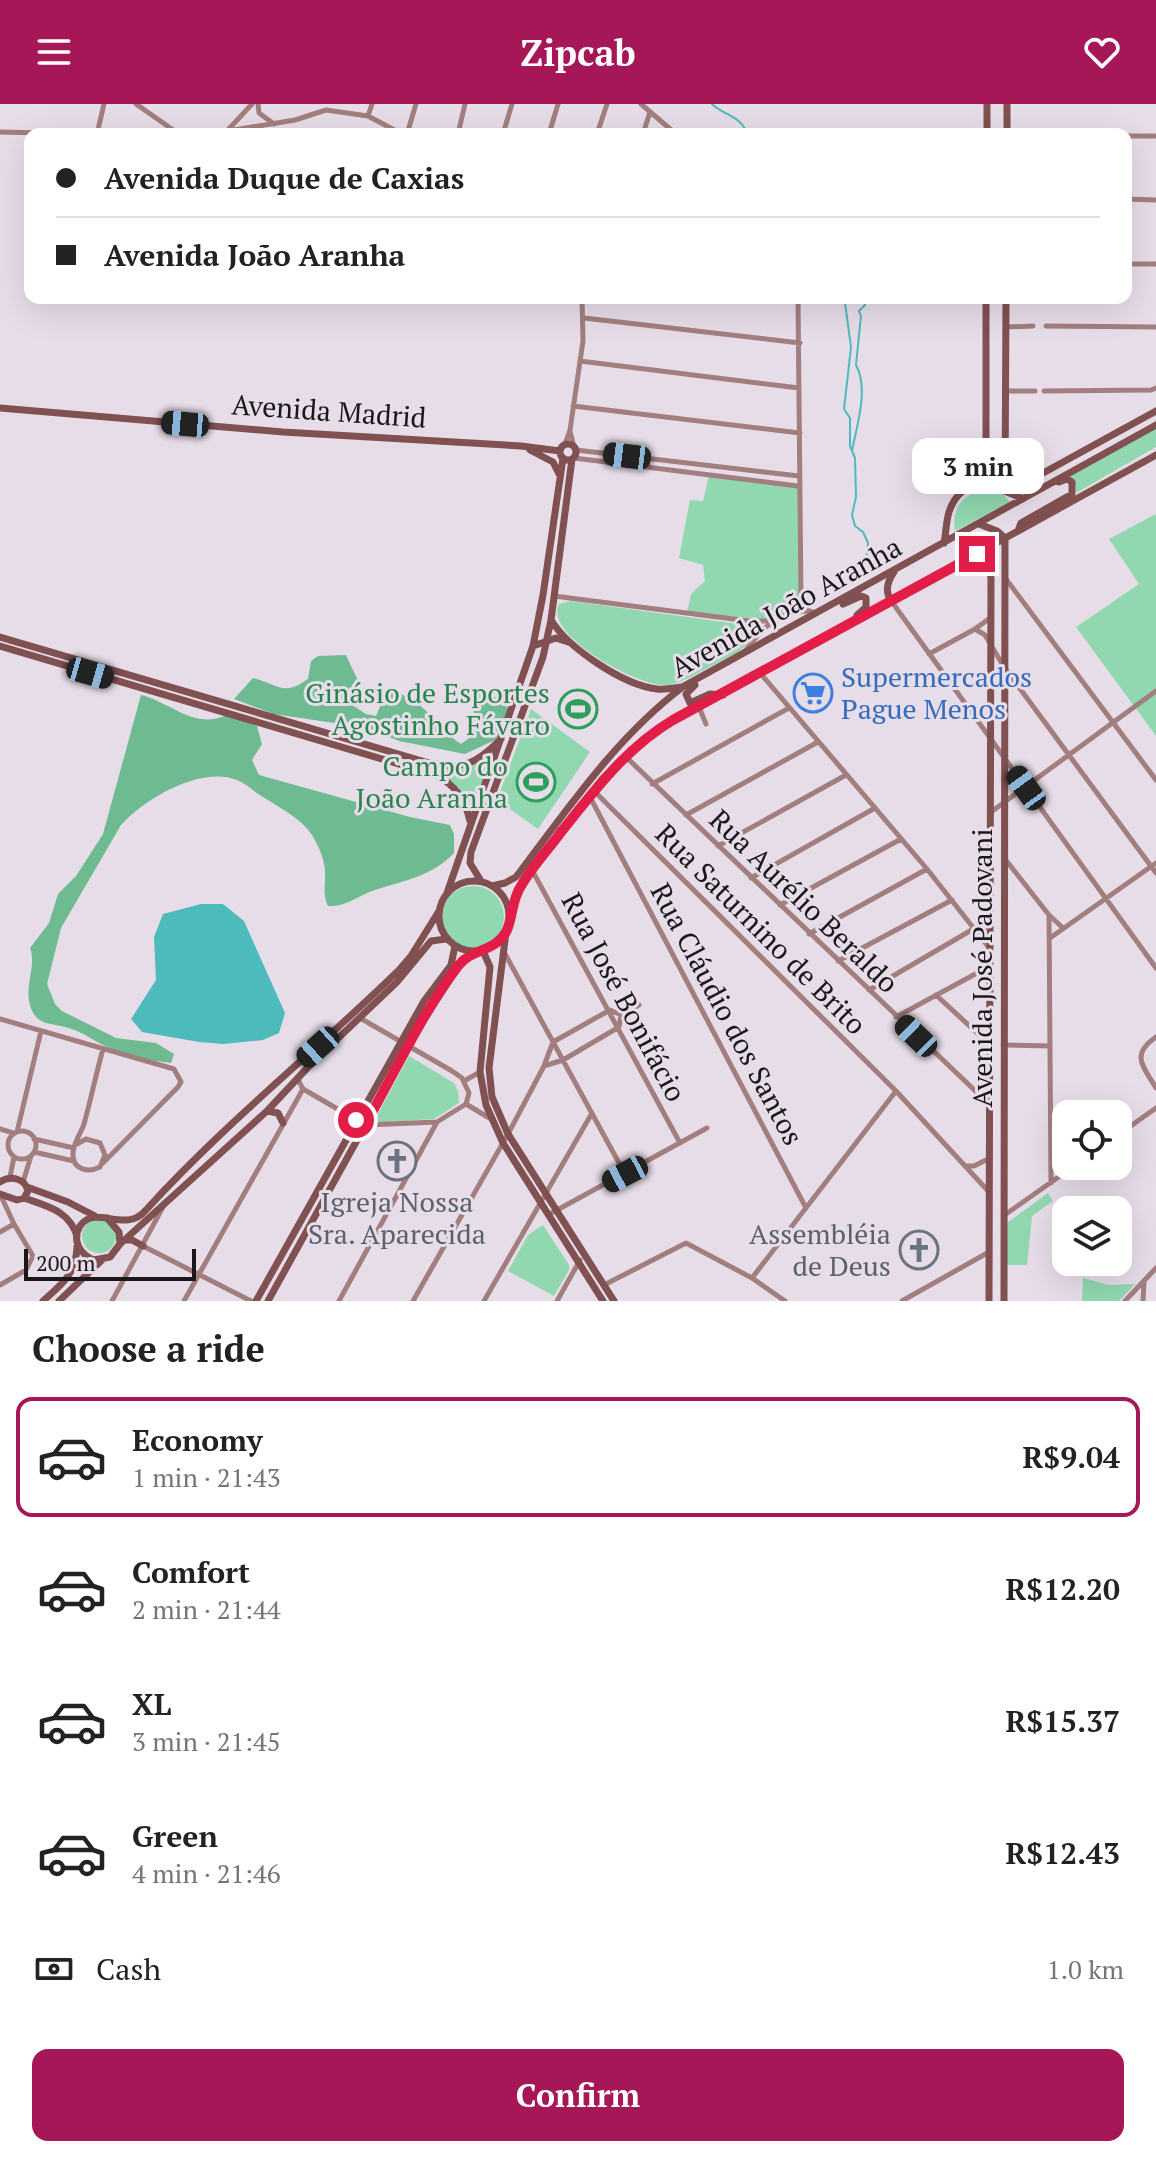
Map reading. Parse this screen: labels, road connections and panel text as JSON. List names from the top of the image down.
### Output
{
  "streets": {
    "street": [
      "Avenida Madrid",
      "Avenida João Aranha",
      "Rua Aurélio Beraldo",
      "Rua Saturnino de Brito",
      "Avenida José Padovani",
      "Rua José Bonifácio",
      "Rua Cláudio dos Santos"
    ]
  },
  "crossings": [
    ["Avenida João Aranha", "Rua Aurélio Beraldo"],
    ["Avenida João Aranha", "Rua Saturnino de Brito"],
    ["Avenida João Aranha", "Avenida José Padovani"],
    ["Avenida João Aranha", "Rua José Bonifácio"],
    ["Avenida João Aranha", "Rua Cláudio dos Santos"],
    ["Rua Aurélio Beraldo", "Avenida José Padovani"],
    ["Rua Saturnino de Brito", "Avenida José Padovani"],
    ["Rua Saturnino de Brito", "Rua Cláudio dos Santos"]
  ],
  "places": {
    "supermarket": ["Supermercados Pague Menos"],
    "sports": ["Ginásio de Esportes Agostinho Fávaro", "Campo do João Aranha"],
    "church": ["Igreja Nossa Sra. Aparecida", "Assembléia de Deus"]
  },
  "scale_bar": "200 m",
  "page": {
    "header": "Zipcab",
    "banner": ["Avenida Duque de Caxias", "Avenida João Aranha"],
    "bubble": "3 min",
    "scale": "200 m",
    "heading": "Choose a ride",
    "list": [
      {
        "name": "Economy",
        "note": "1 min · 21:43",
        "value": "R$9.04"
      },
      {
        "name": "Comfort",
        "note": "2 min · 21:44",
        "value": "R$12.20"
      },
      {
        "name": "XL",
        "note": "3 min · 21:45",
        "value": "R$15.37"
      },
      {
        "name": "Green",
        "note": "4 min · 21:46",
        "value": "R$12.43"
      }
    ],
    "pay": ["Cash", "1.0 km"],
    "buttons": "Confirm"
  }
}
